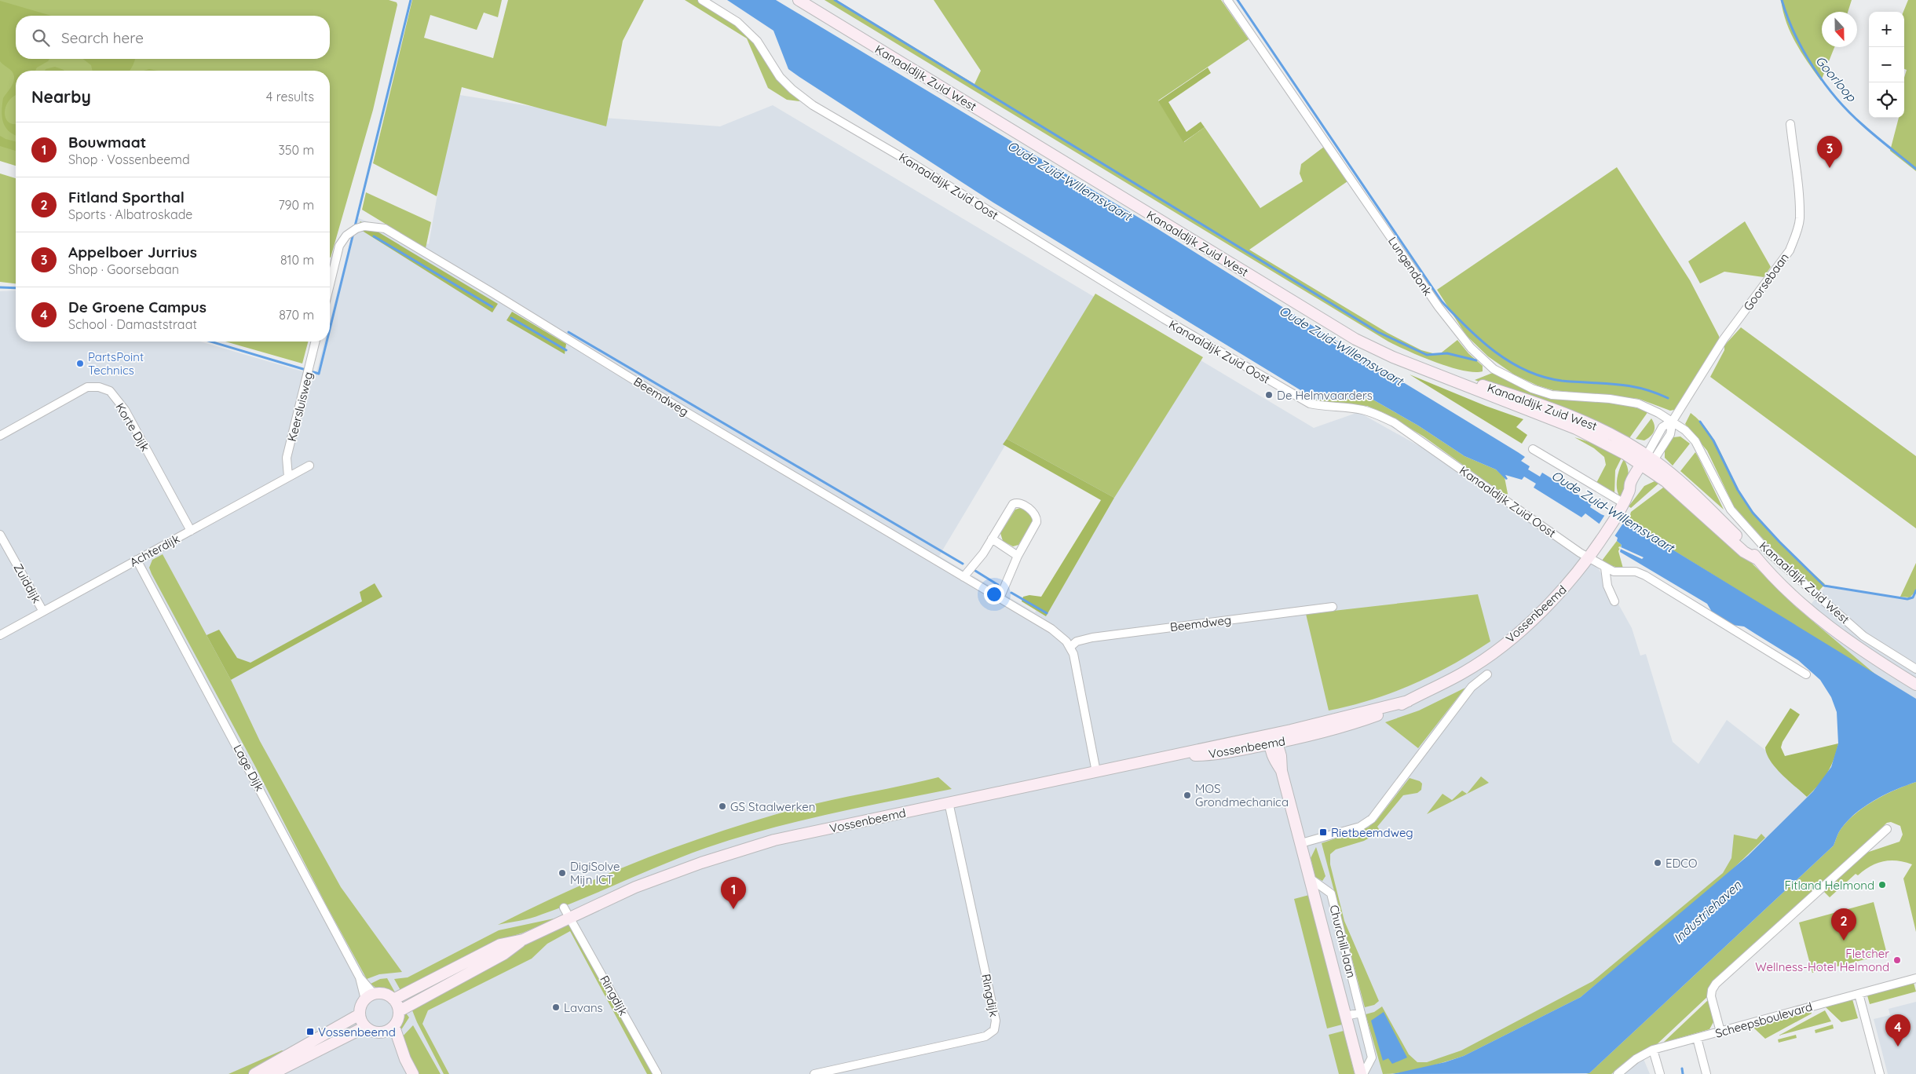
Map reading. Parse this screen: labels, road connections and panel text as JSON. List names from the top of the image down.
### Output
{
  "streets": {
    "main road": ["Kanaaldijk Zuid West", "Vossenbeemd", "Churchill-laan"],
    "street": [
      "Kanaaldijk Zuid Oost",
      "Lungendonk",
      "Goorsebaan",
      "Beemdweg",
      "Keersluisweg",
      "Korte Dijk",
      "Achterdijk",
      "Zuiddijk",
      "Lage Dijk",
      "Ringdijk",
      "Scheepsboulevard"
    ]
  },
  "crossings": [
    ["Kanaaldijk Zuid West", "Lungendonk"],
    ["Kanaaldijk Zuid West", "Goorsebaan"],
    ["Kanaaldijk Zuid West", "Vossenbeemd"],
    ["Kanaaldijk Zuid Oost", "Vossenbeemd"],
    ["Lungendonk", "Goorsebaan"],
    ["Goorsebaan", "Vossenbeemd"],
    ["Keersluisweg", "Achterdijk"],
    ["Korte Dijk", "Achterdijk"],
    ["Achterdijk", "Zuiddijk"],
    ["Achterdijk", "Lage Dijk"],
    ["Vossenbeemd", "Lage Dijk"],
    ["Vossenbeemd", "Churchill-laan"],
    ["Vossenbeemd", "Ringdijk"]
  ],
  "water": ["Goorloop", "Oude Zuid-Willemsvaart", "Industriehaven"],
  "places": {
    "other": [
      "PartsPoint Technics",
      "De Helmvaarders",
      "MOS Grondmechanica",
      "GS Staalwerken",
      "EDCO",
      "DigiSolve Mijn ICT",
      "Fitland Helmond",
      "Fletcher Wellness-Hotel Helmond",
      "Lavans"
    ],
    "transit": ["Rietbeemdweg", "Vossenbeemd"]
  },
  "north": "bottom",
  "page": {
    "map_buttons": ["+", "−"],
    "search": "Search here",
    "heading": ["Nearby", "4 results"],
    "list": [
      {
        "mark": "1",
        "name": "Bouwmaat",
        "note": "Shop · Vossenbeemd",
        "value": "350 m"
      },
      {
        "mark": "2",
        "name": "Fitland Sporthal",
        "note": "Sports · Albatroskade",
        "value": "790 m"
      },
      {
        "mark": "3",
        "name": "Appelboer Jurrius",
        "note": "Shop · Goorsebaan",
        "value": "810 m"
      },
      {
        "mark": "4",
        "name": "De Groene Campus",
        "note": "School · Damaststraat",
        "value": "870 m"
      }
    ],
    "pins": [
      "3",
      "1",
      "2",
      "4"
    ]
  }
}
